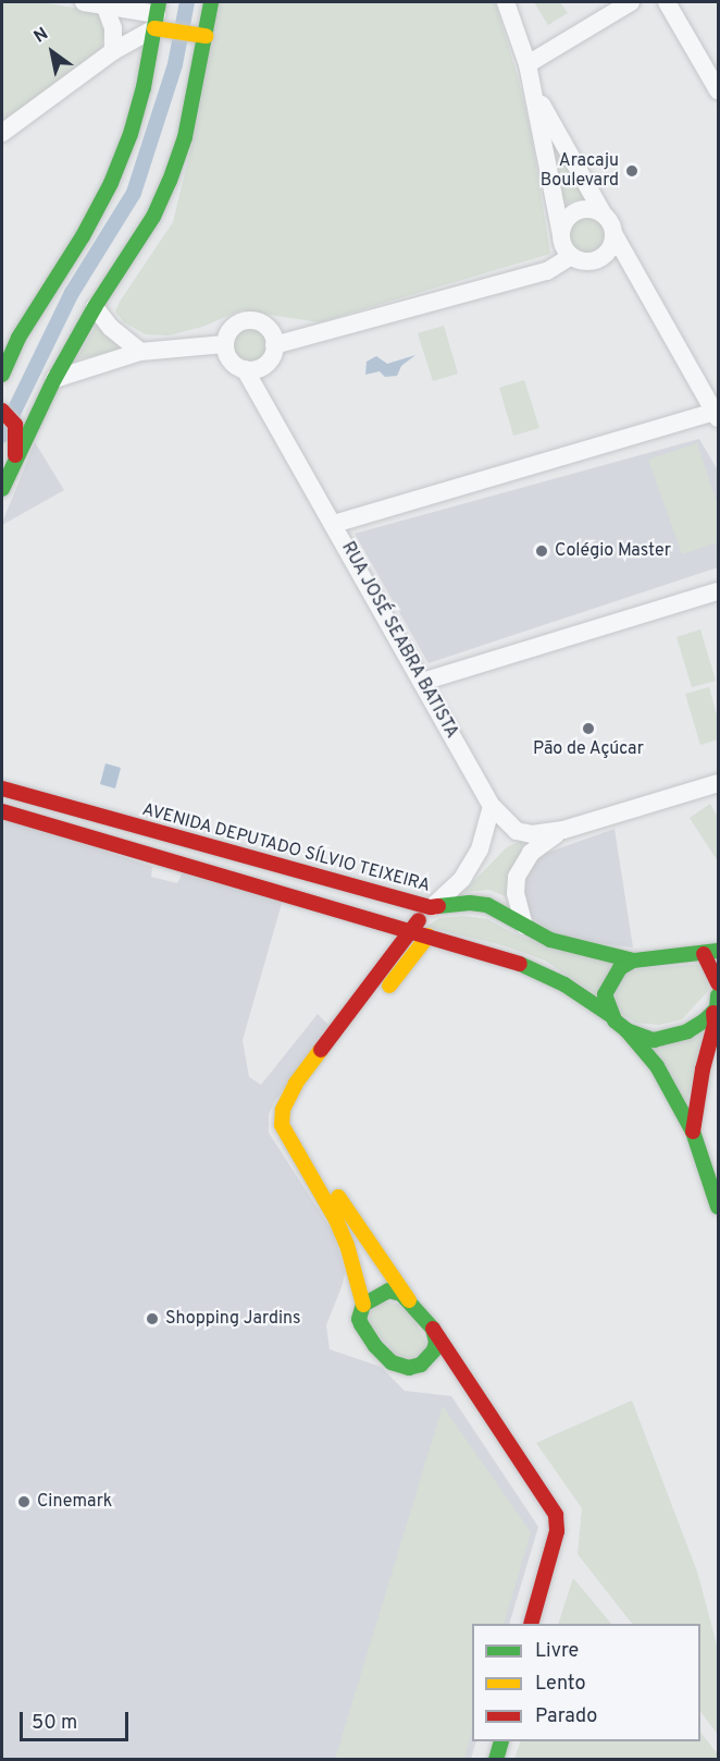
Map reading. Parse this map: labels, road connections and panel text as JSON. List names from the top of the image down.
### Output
{
  "streets": {
    "main road": ["AVENIDA DEPUTADO SÍLVIO TEIXEIRA"],
    "street": ["RUA JOSÉ SEABRA BATISTA"]
  },
  "places": [
    "Aracaju Boulevard",
    "Colégio Master",
    "Pão de Açúcar",
    "Shopping Jardins",
    "Cinemark"
  ],
  "legend": ["Livre", "Lento", "Parado"],
  "scale_bar": "50 m",
  "north": "top left"
}
